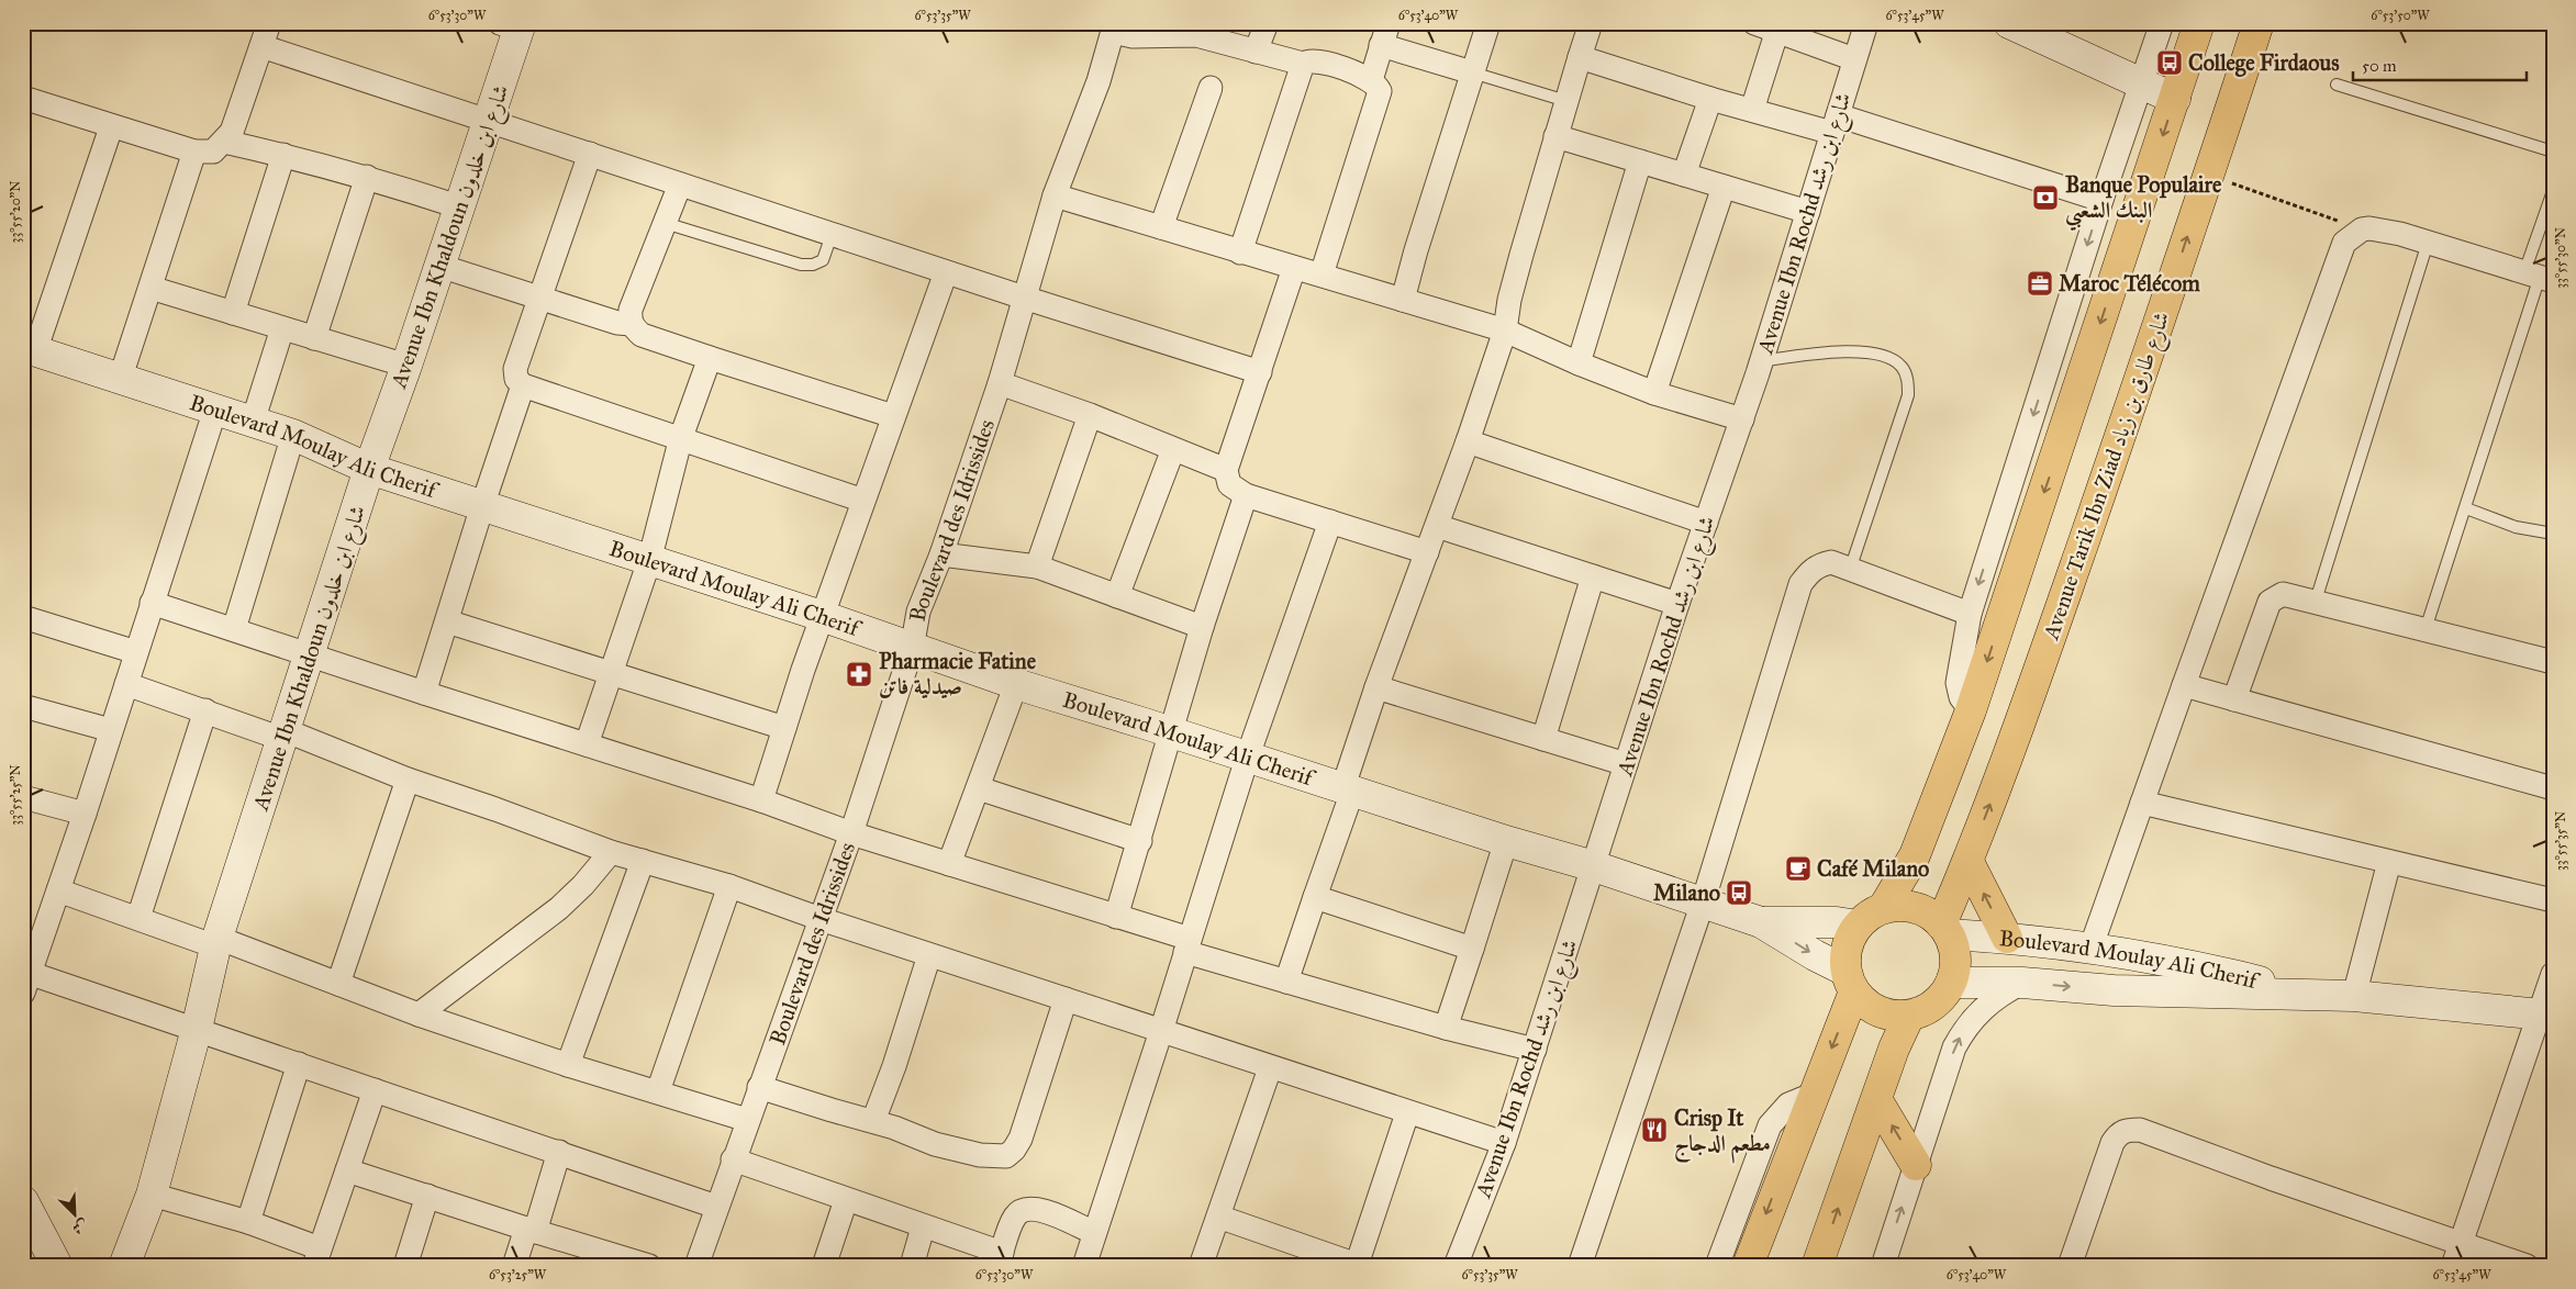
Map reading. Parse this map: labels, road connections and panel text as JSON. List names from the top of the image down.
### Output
{
  "streets": {
    "main road": ["Avenue Tarik Ibn Ziad شارع طارق بن زياد"],
    "street": [
      "Avenue Ibn Rochd شارع ابن رشد",
      "Avenue Ibn Khaldoun شارع ابن خلدون",
      "Boulevard Moulay Ali Cherif",
      "Boulevard des Idrissides"
    ]
  },
  "crossings": [
    ["Avenue Ibn Rochd شارع ابن رشد", "Boulevard Moulay Ali Cherif"],
    ["Avenue Ibn Khaldoun شارع ابن خلدون", "Boulevard Moulay Ali Cherif"],
    ["Boulevard Moulay Ali Cherif", "Avenue Tarik Ibn Ziad شارع طارق بن زياد"],
    ["Boulevard Moulay Ali Cherif", "Boulevard des Idrissides"]
  ],
  "places": {
    "bus stop": ["College Firdaous", "Milano"],
    "bank": ["Banque Populaire البنك الشعبي"],
    "office": ["Maroc Télécom"],
    "pharmacy": ["Pharmacie Fatine صيدلية فاتن"],
    "cafe": ["Café Milano"],
    "restaurant": ["Crisp It مطعم الدجاج"]
  },
  "scale_bar": "50 m",
  "north": "bottom right",
  "coordinates": [
    "6°53'30\"W",
    "6°53'35\"W",
    "6°53'40\"W",
    "6°53'45\"W",
    "6°53'50\"W",
    "33°55'20\"N",
    "33°55'30\"N",
    "33°55'25\"N",
    "33°55'35\"N",
    "6°53'25\"W"
  ]
}
